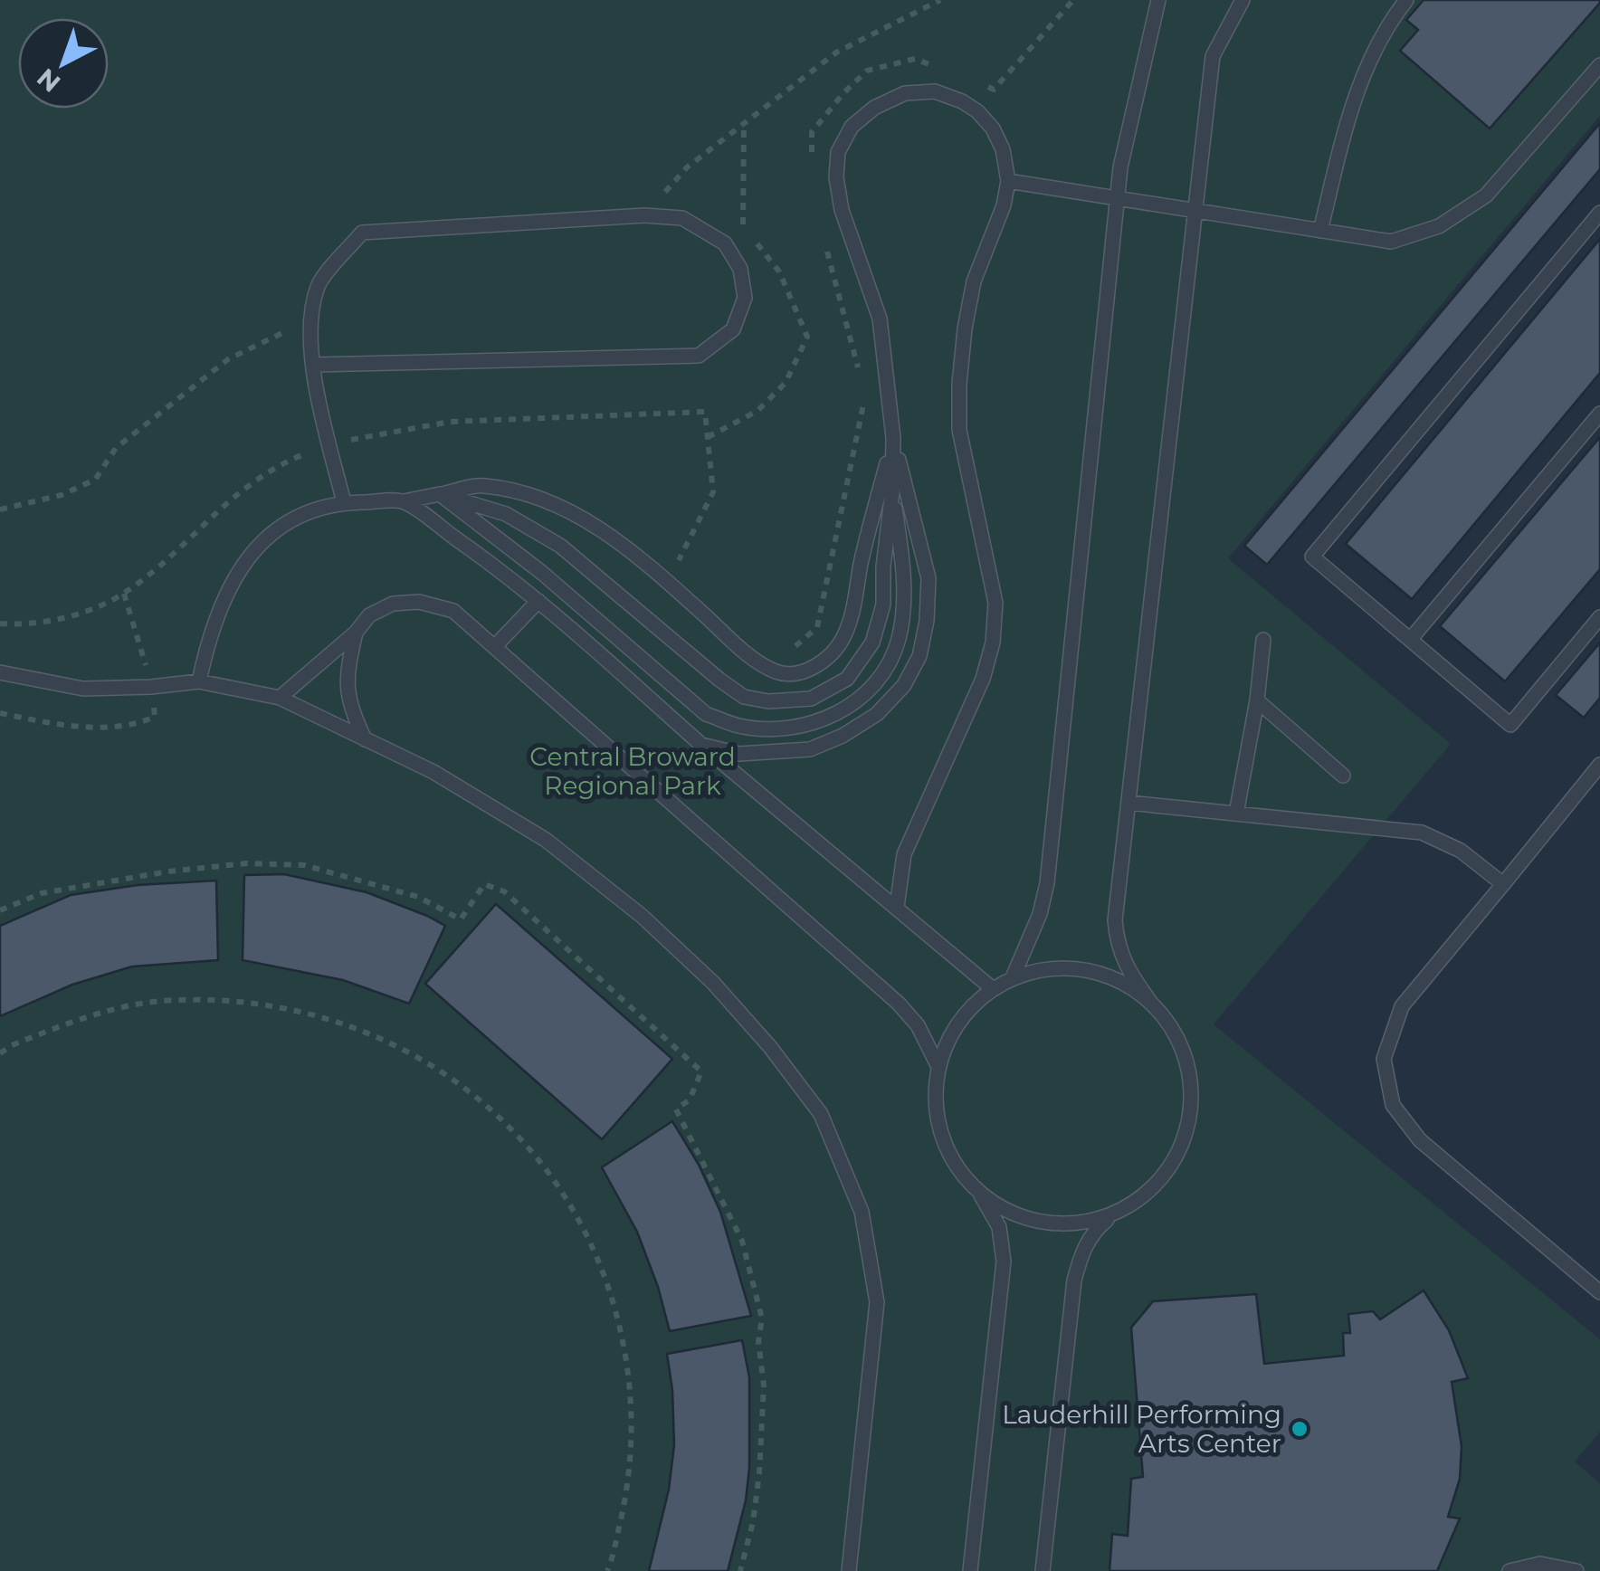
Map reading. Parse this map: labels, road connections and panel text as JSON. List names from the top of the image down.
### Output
{
  "parks": ["Central Broward Regional Park"],
  "places": ["Lauderhill Performing Arts Center"],
  "north": "bottom left"
}
